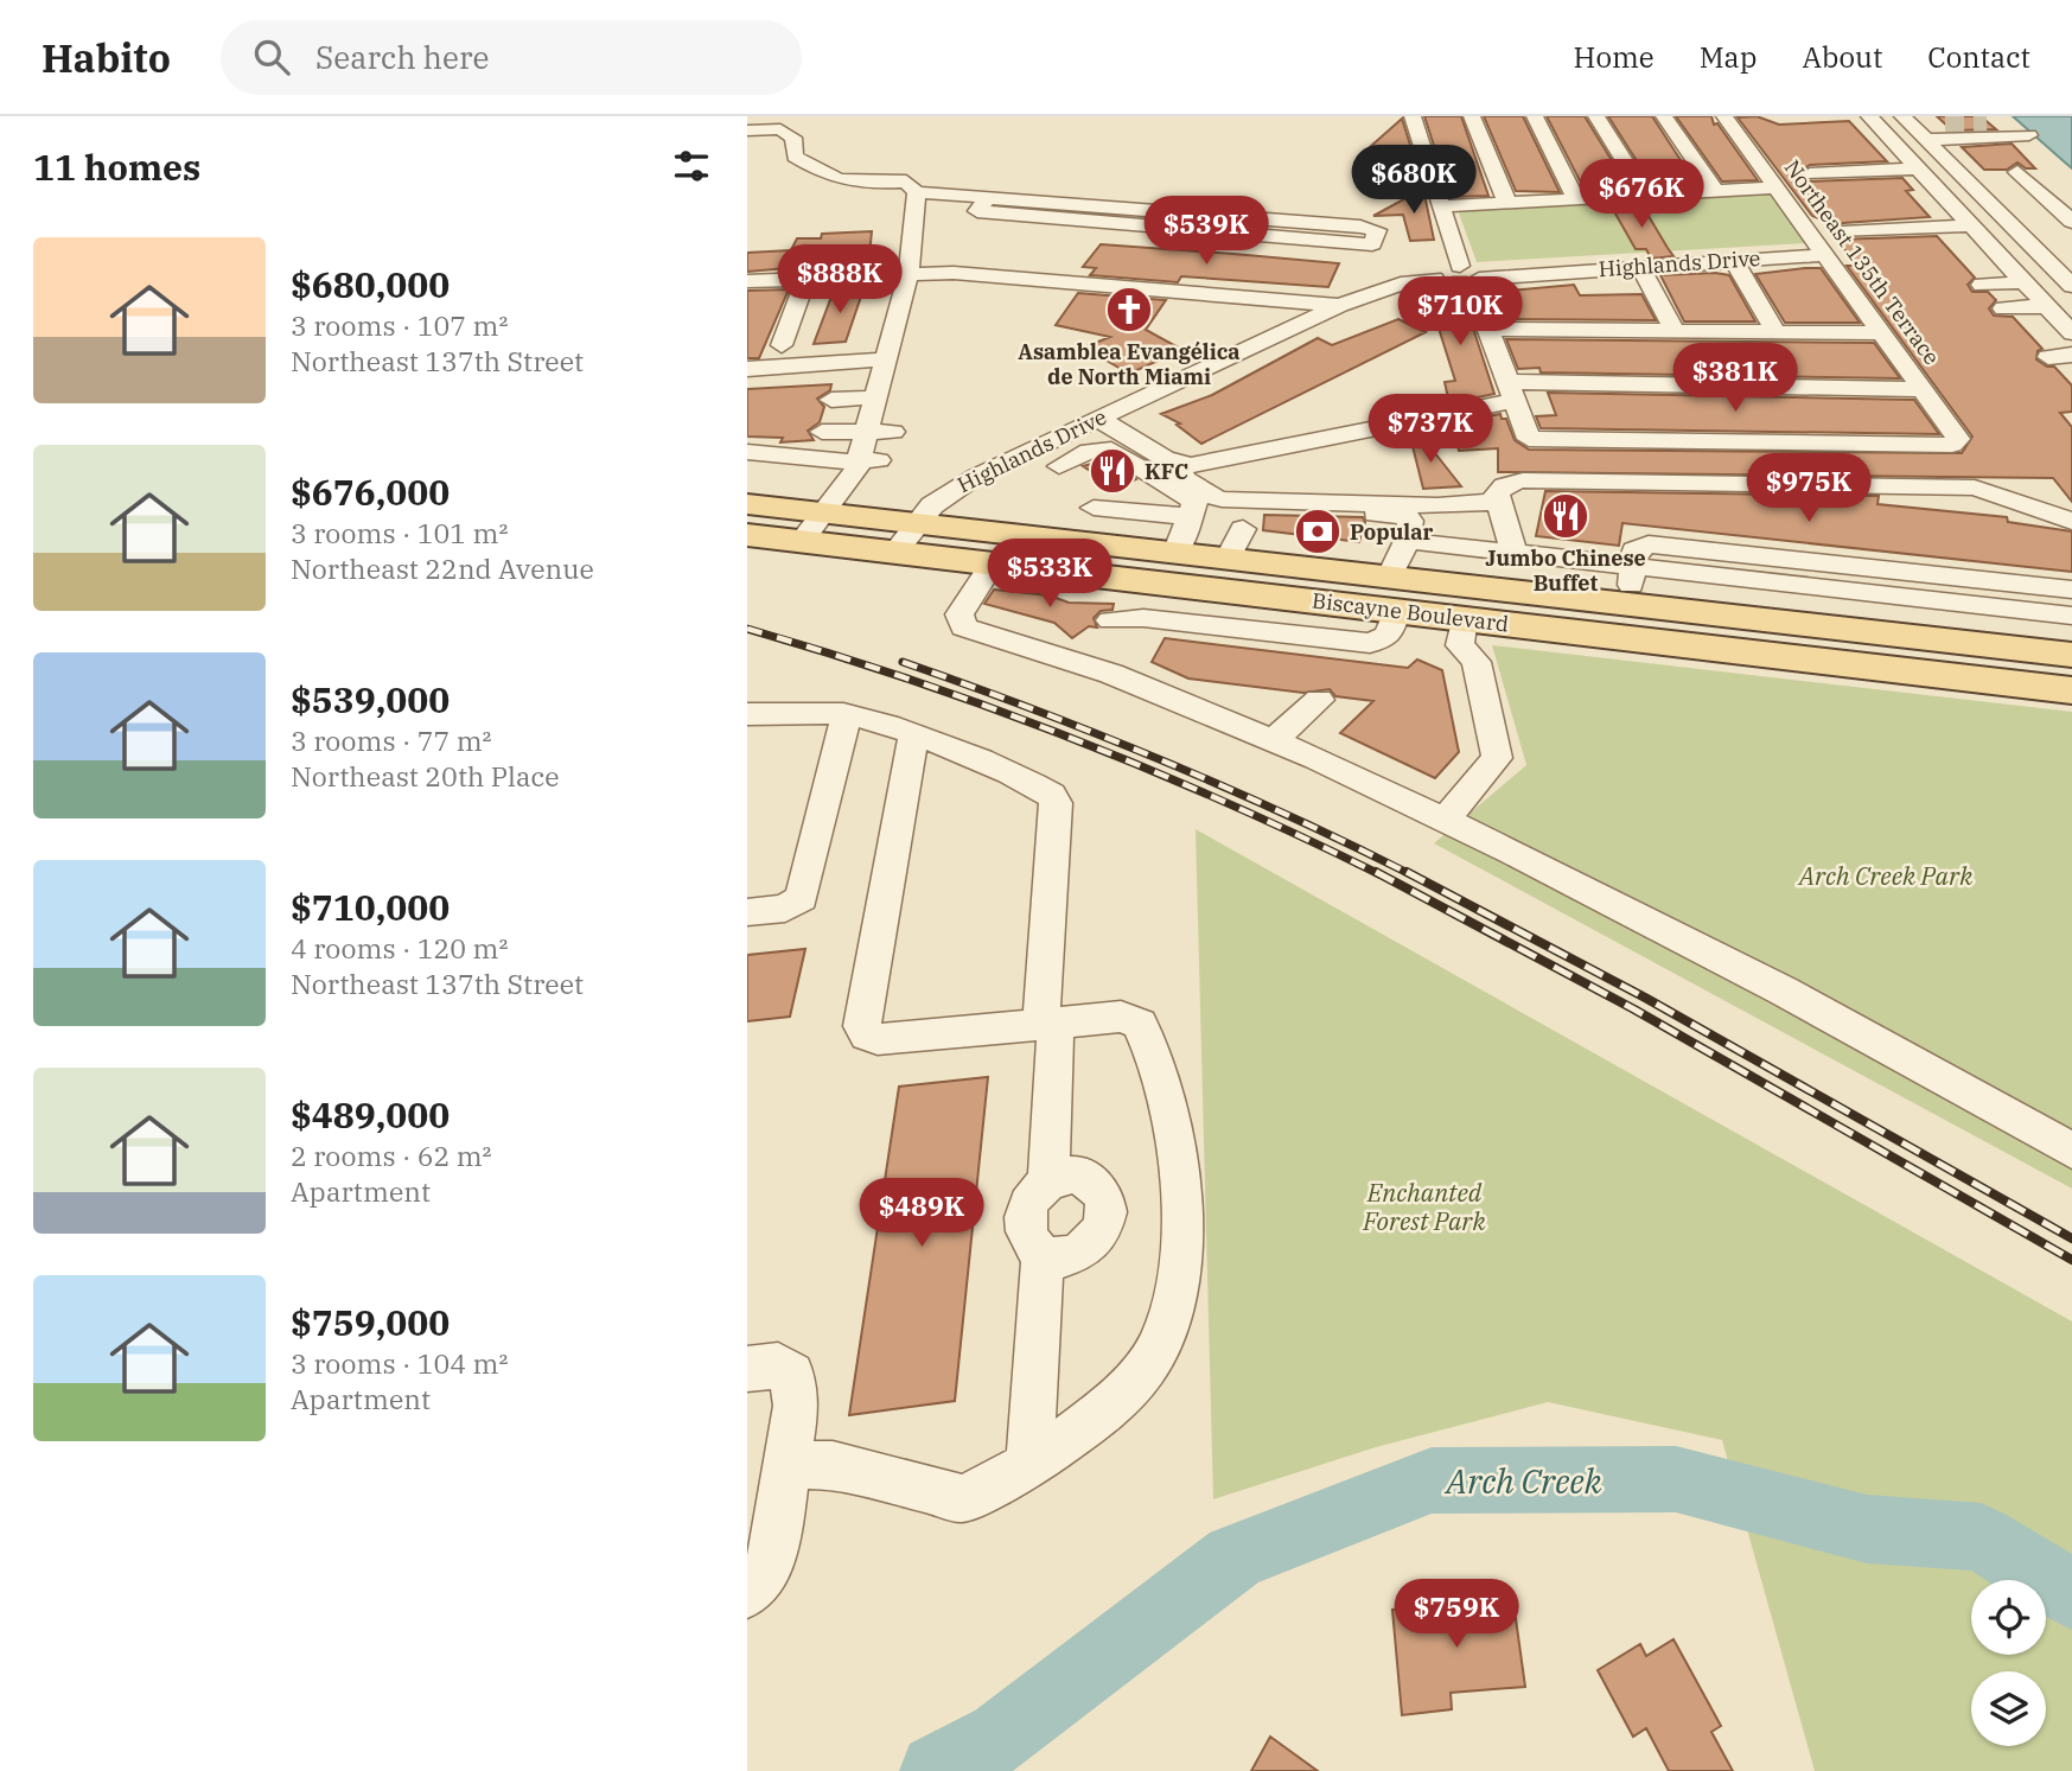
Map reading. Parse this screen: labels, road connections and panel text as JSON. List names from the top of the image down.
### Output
{
  "streets": {
    "main road": ["Biscayne Boulevard"],
    "street": ["Northeast 135th Terrace", "Highlands Drive"]
  },
  "crossings": [
    ["Northeast 135th Terrace", "Highlands Drive"],
    ["Highlands Drive", "Biscayne Boulevard"]
  ],
  "water": ["Arch Creek"],
  "parks": ["Arch Creek Park", "Enchanted Forest Park"],
  "places": {
    "church": ["Asamblea Evangélica de North Miami"],
    "restaurant": ["KFC", "Jumbo Chinese Buffet"],
    "bank": ["Popular"]
  },
  "page": {
    "header": "Habito",
    "search": "Search here",
    "nav": [
      "Home",
      "Map",
      "About",
      "Contact"
    ],
    "heading": "11 homes",
    "price": [
      "$680K",
      "$676K",
      "$539K",
      "$888K",
      "$710K",
      "$381K",
      "$737K",
      "$975K",
      "$533K",
      "$489K",
      "$759K"
    ],
    "list": [
      {
        "name": "$680,000",
        "note": "3 rooms · 107 m² · Northeast 137th Street"
      },
      {
        "name": "$676,000",
        "note": "3 rooms · 101 m² · Northeast 22nd Avenue"
      },
      {
        "name": "$539,000",
        "note": "3 rooms · 77 m² · Northeast 20th Place"
      },
      {
        "name": "$710,000",
        "note": "4 rooms · 120 m² · Northeast 137th Street"
      },
      {
        "name": "$489,000",
        "note": "2 rooms · 62 m² · Apartment"
      },
      {
        "name": "$759,000",
        "note": "3 rooms · 104 m² · Apartment"
      }
    ]
  }
}
